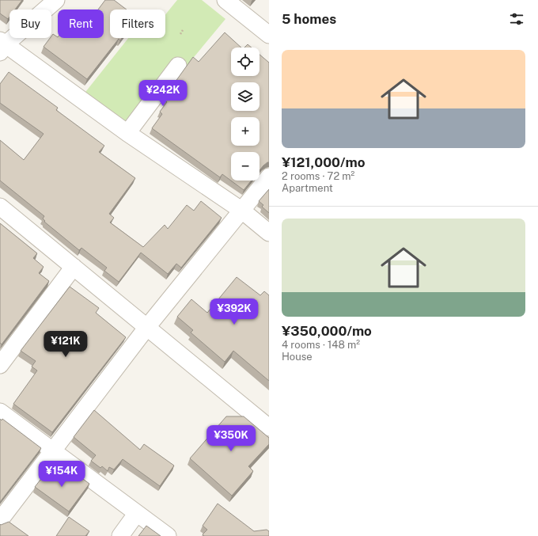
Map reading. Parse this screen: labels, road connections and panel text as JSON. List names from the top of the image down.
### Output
{
  "page": {
    "heading": "5 homes",
    "chip": ["Buy", "Rent", "Filters"],
    "list": [
      {
        "name": "¥121,000/mo",
        "note": "2 rooms · 72 m² · Apartment"
      },
      {
        "name": "¥350,000/mo",
        "note": "4 rooms · 148 m² · House"
      }
    ],
    "map_buttons": ["+", "−"],
    "price": [
      "¥242K",
      "¥392K",
      "¥121K",
      "¥350K",
      "¥154K"
    ]
  }
}
